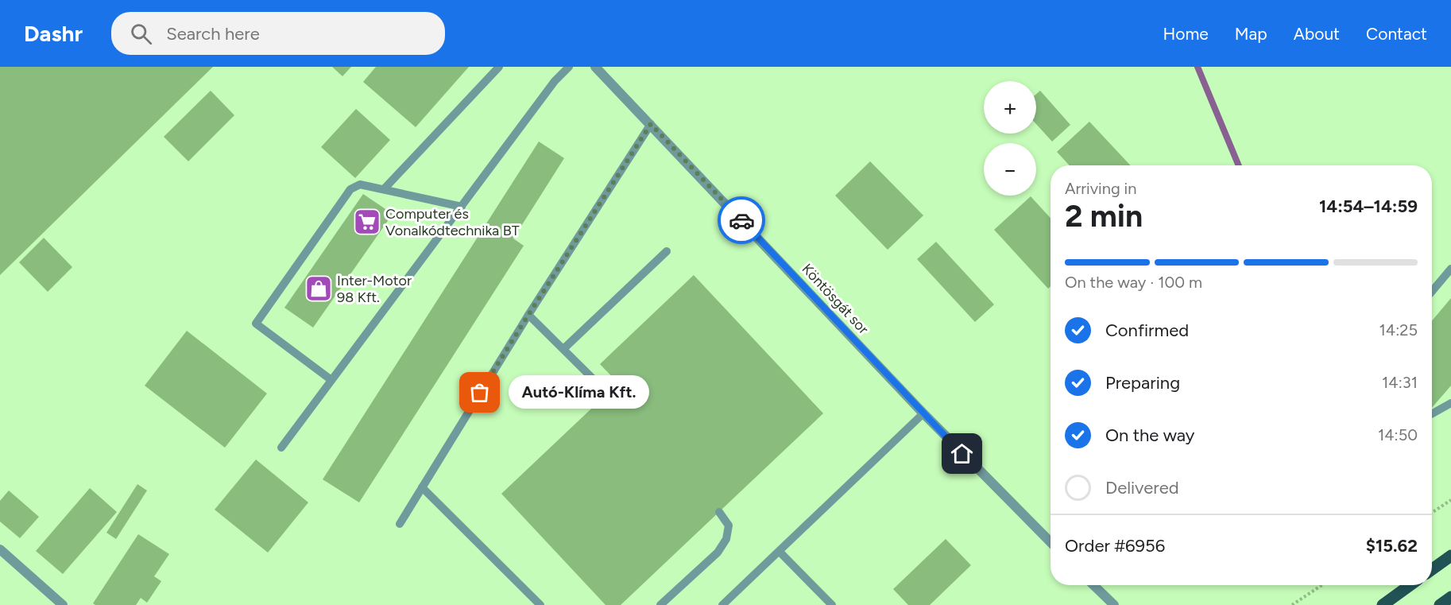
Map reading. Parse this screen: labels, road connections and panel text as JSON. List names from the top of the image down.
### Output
{
  "streets": {
    "street": ["Köntösgát sor"]
  },
  "places": {
    "supermarket": ["Computer és Vonalkódtechnika BT"],
    "shop": ["Inter-Motor 98 Kft."],
    "other": ["Autó-Klíma Kft."]
  },
  "page": {
    "header": "Dashr",
    "search": "Search here",
    "nav": [
      "Home",
      "Map",
      "About",
      "Contact"
    ],
    "map_buttons": ["+", "−"],
    "heading": ["2 min", "Arriving in", "14:54–14:59"],
    "panel": ["Order #6956", "$15.62"],
    "bar": "On the way · 100 m",
    "list": [
      ["Confirmed", "14:25"],
      ["Preparing", "14:31"],
      ["On the way", "14:50"],
      "Delivered"
    ],
    "bubble": "Autó-Klíma Kft."
  }
}
